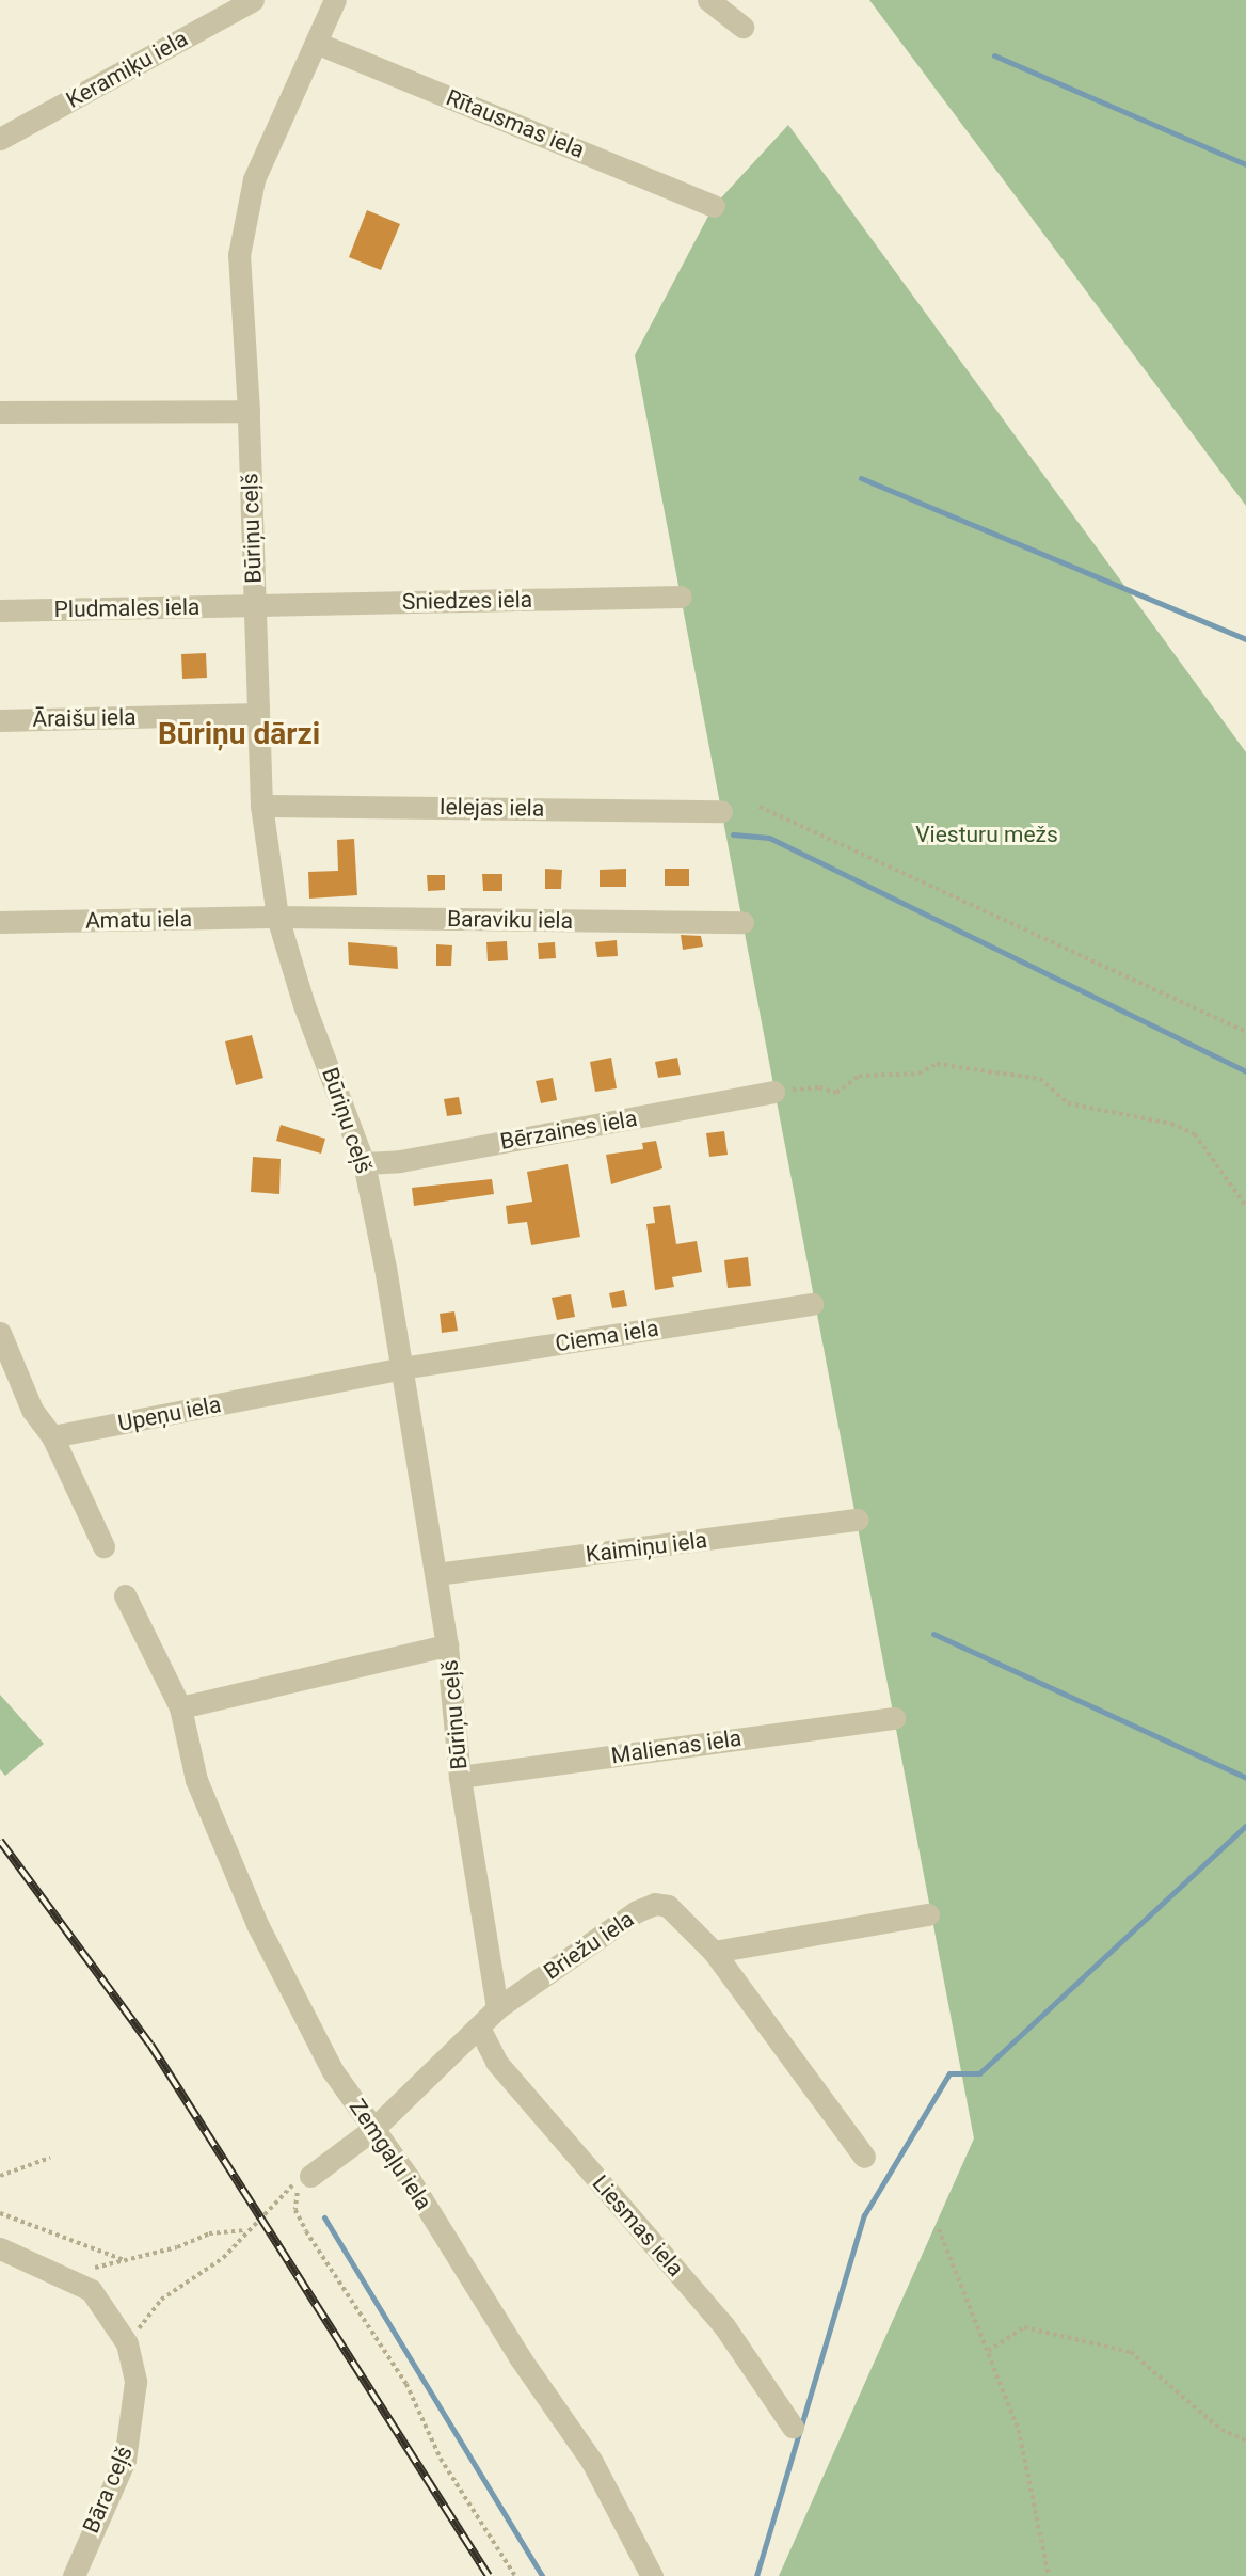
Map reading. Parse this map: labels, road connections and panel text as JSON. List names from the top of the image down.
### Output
{
  "streets": {
    "street": [
      "Keramiķu iela",
      "Rītausmas iela",
      "Būriņu ceļš",
      "Sniedzes iela",
      "Pludmales iela",
      "Āraišu iela",
      "Ielejas iela",
      "Amatu iela",
      "Baraviku iela",
      "Bērzaines iela",
      "Ciema iela",
      "Upeņu iela",
      "Kaimiņu iela",
      "Malienas iela",
      "Briežu iela",
      "Zemgaļu iela",
      "Liesmas iela",
      "Bāra ceļš"
    ]
  },
  "crossings": [
    ["Rītausmas iela", "Būriņu ceļš"],
    ["Būriņu ceļš", "Sniedzes iela"],
    ["Būriņu ceļš", "Pludmales iela"],
    ["Būriņu ceļš", "Āraišu iela"],
    ["Būriņu ceļš", "Ielejas iela"],
    ["Būriņu ceļš", "Amatu iela"],
    ["Būriņu ceļš", "Baraviku iela"],
    ["Būriņu ceļš", "Bērzaines iela"],
    ["Būriņu ceļš", "Ciema iela"],
    ["Būriņu ceļš", "Upeņu iela"],
    ["Būriņu ceļš", "Kaimiņu iela"],
    ["Būriņu ceļš", "Malienas iela"],
    ["Būriņu ceļš", "Briežu iela"],
    ["Sniedzes iela", "Pludmales iela"],
    ["Amatu iela", "Baraviku iela"],
    ["Ciema iela", "Upeņu iela"]
  ],
  "districts": ["Būriņu dārzi"],
  "parks": ["Viesturu mežs"]
}
